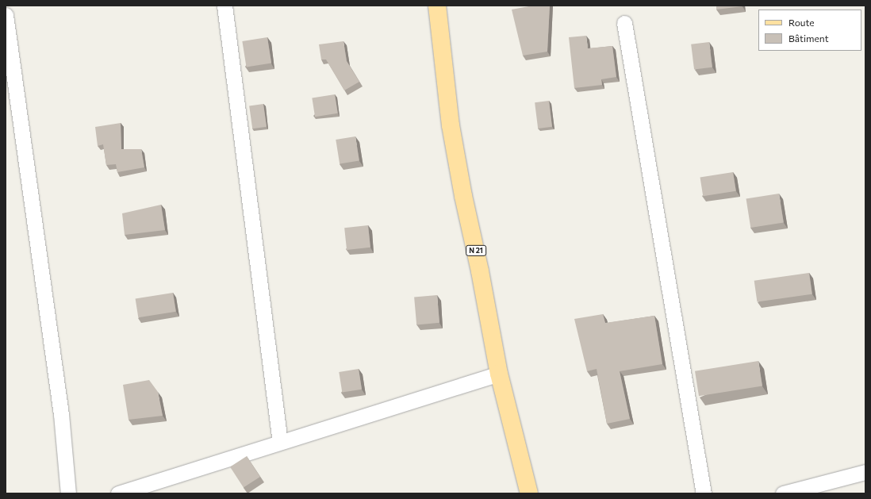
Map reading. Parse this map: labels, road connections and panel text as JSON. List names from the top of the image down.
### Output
{
  "streets": {
    "main road": ["N 21"]
  },
  "legend": ["Route", "Bâtiment"]
}
